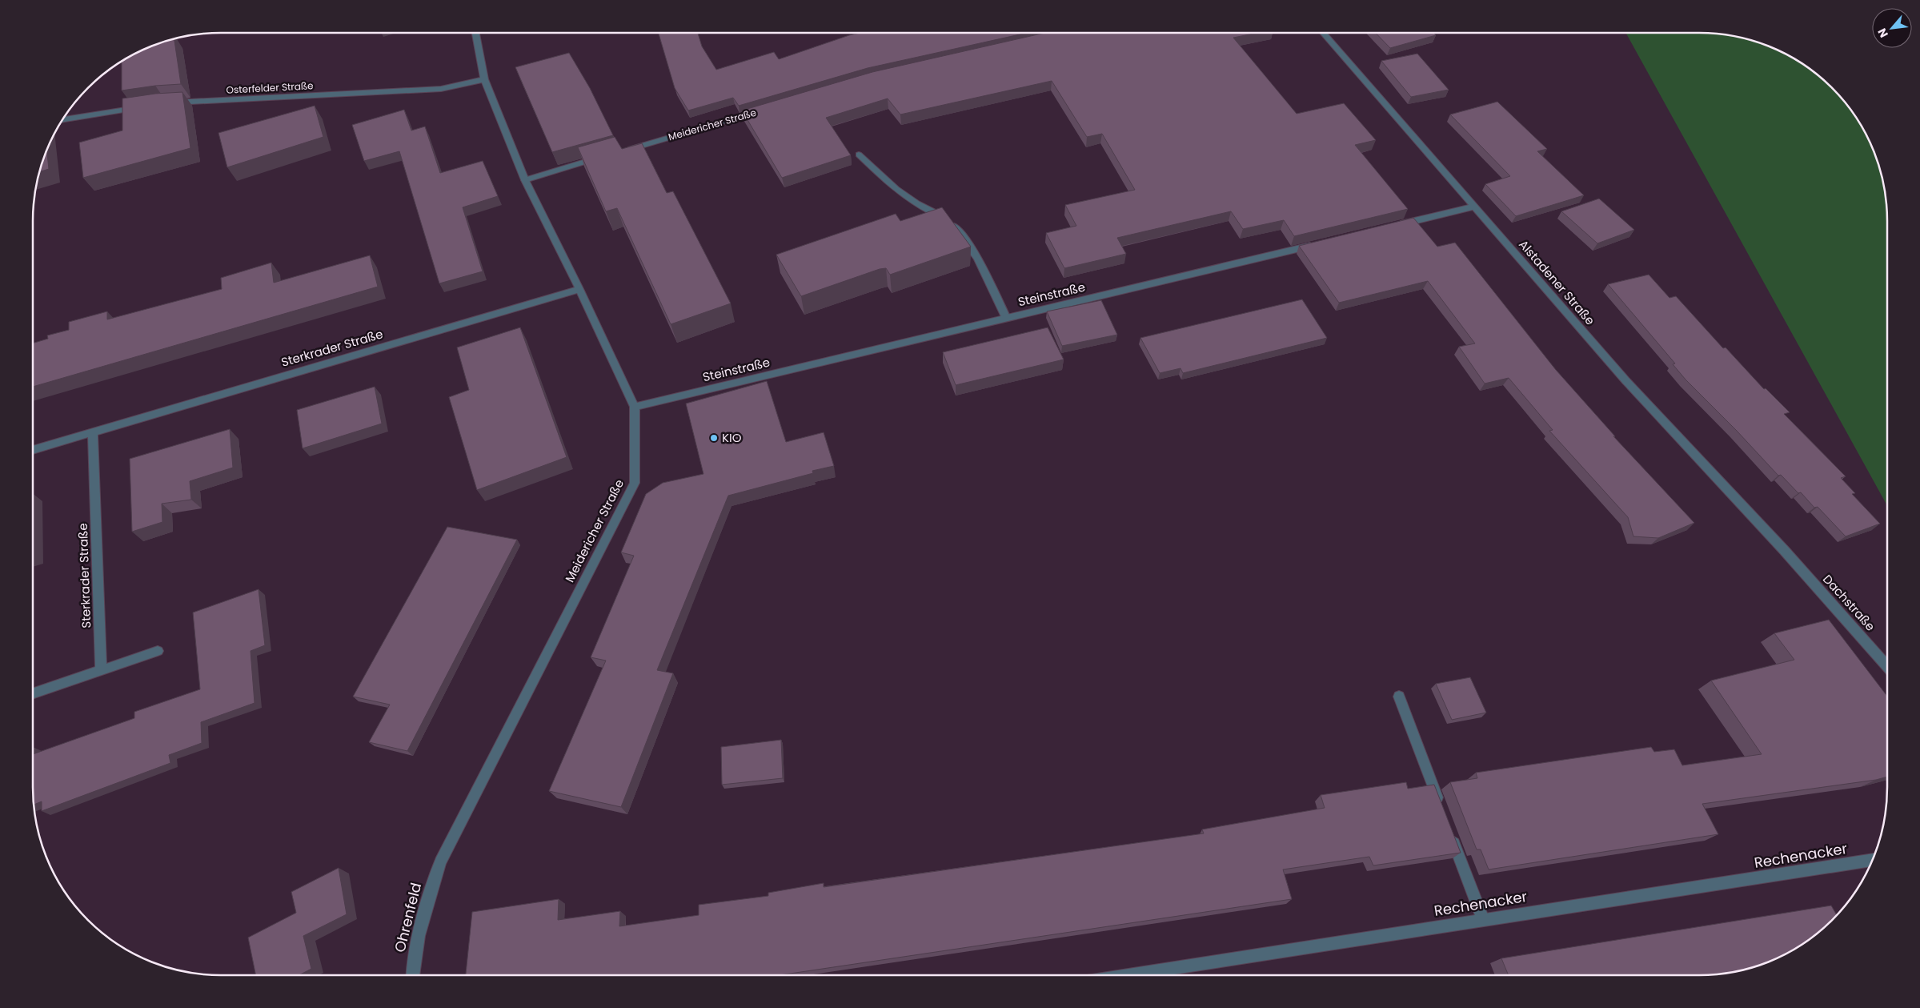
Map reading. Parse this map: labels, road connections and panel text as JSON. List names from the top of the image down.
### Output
{
  "streets": {
    "street": [
      "Osterfelder Straße",
      "Meidericher Straße",
      "Alstadener Straße",
      "Steinstraße",
      "Sterkrader Straße",
      "Dachstraße",
      "Rechenacker",
      "Ohrenfeld"
    ]
  },
  "crossings": [
    ["Osterfelder Straße", "Meidericher Straße"],
    ["Meidericher Straße", "Steinstraße"],
    ["Meidericher Straße", "Sterkrader Straße"],
    ["Meidericher Straße", "Ohrenfeld"],
    ["Alstadener Straße", "Dachstraße"]
  ],
  "places": ["KIO"],
  "north": "bottom left"
}
